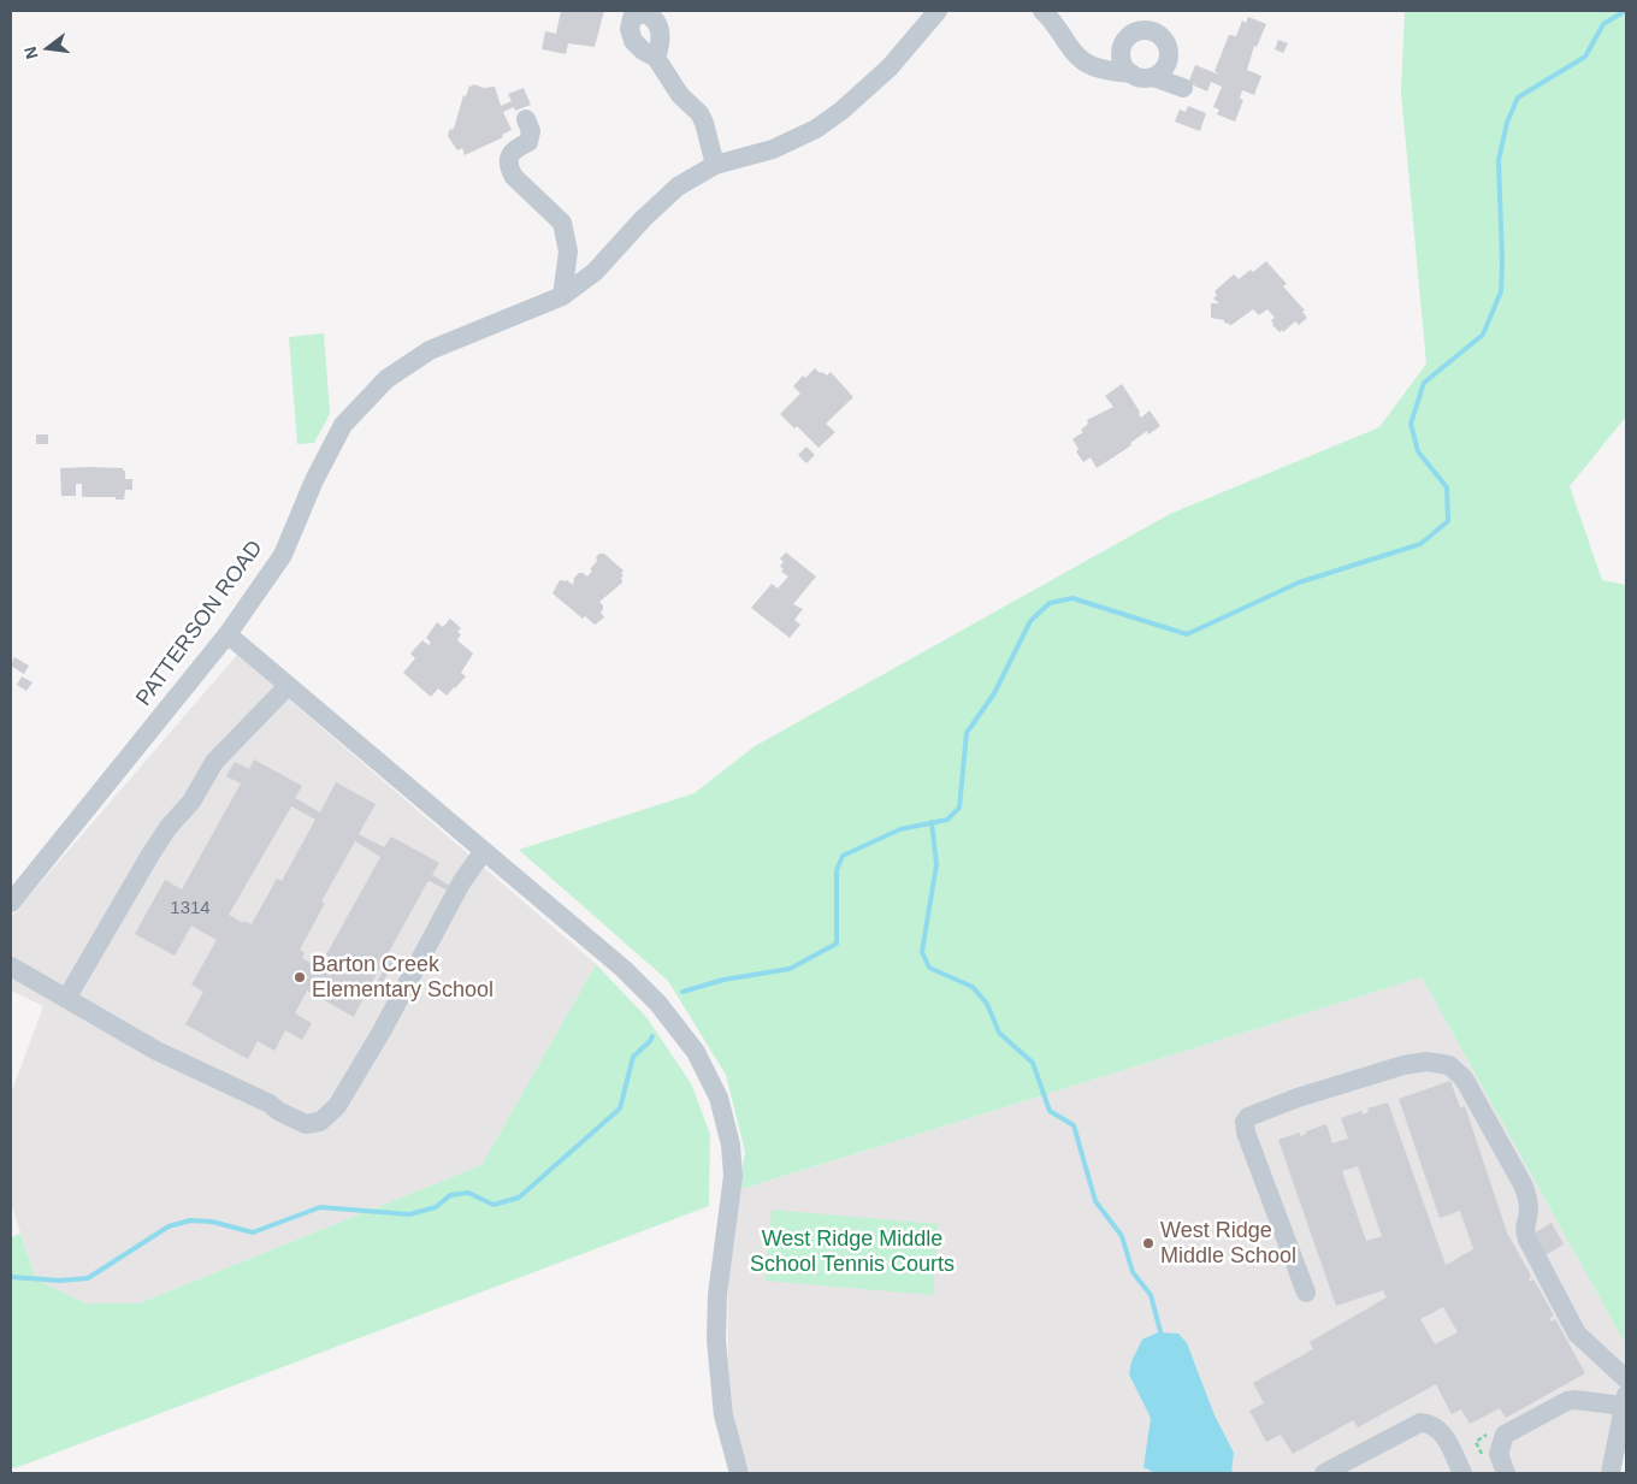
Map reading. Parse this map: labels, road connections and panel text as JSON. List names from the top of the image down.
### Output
{
  "streets": {
    "street": ["PATTERSON ROAD"]
  },
  "parks": ["West Ridge Middle School Tennis Courts"],
  "places": ["Barton Creek Elementary School", "West Ridge Middle School"],
  "house_numbers": ["1314"],
  "north": "left"
}
